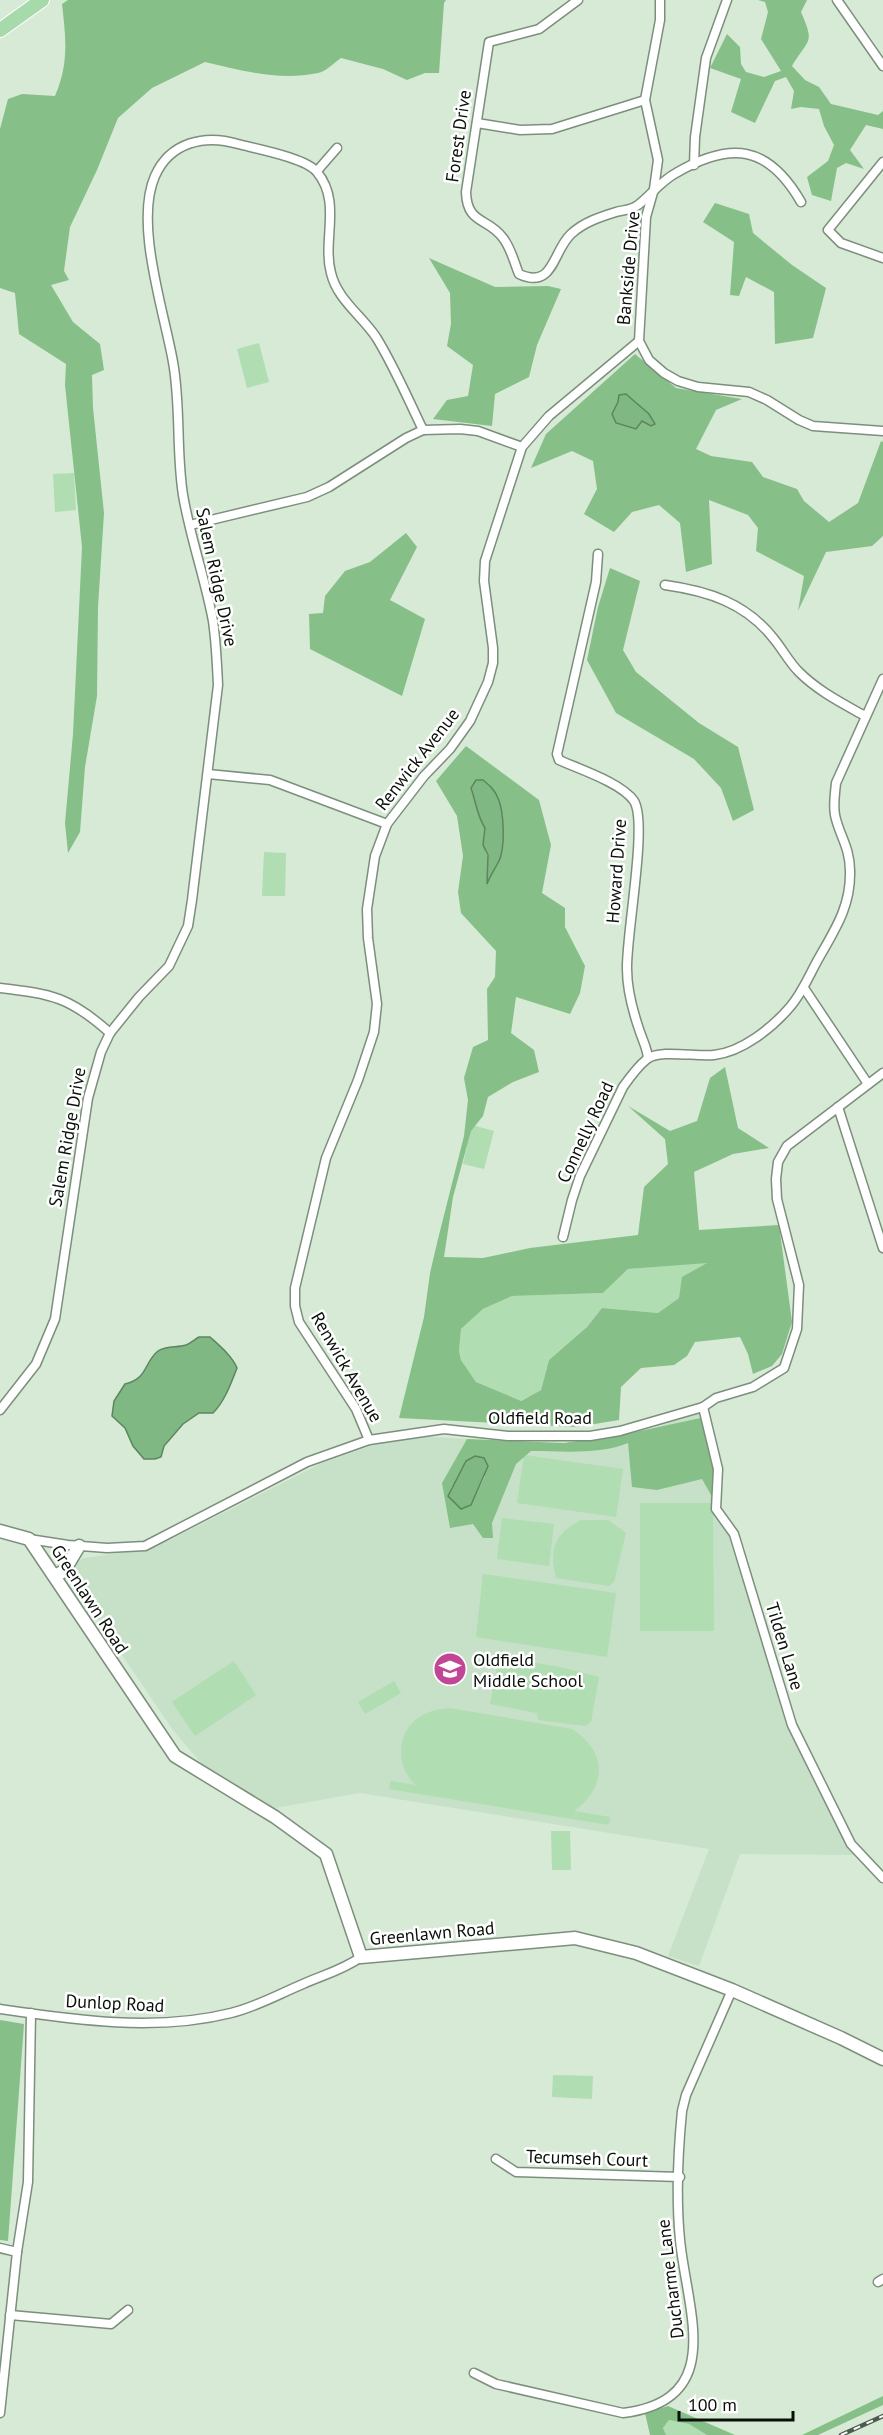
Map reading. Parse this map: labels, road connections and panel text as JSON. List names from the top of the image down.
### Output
{
  "streets": {
    "main road": ["Greenlawn Road"],
    "street": [
      "Forest Drive",
      "Bankside Drive",
      "Salem Ridge Drive",
      "Renwick Avenue",
      "Howard Drive",
      "Connelly Road",
      "Oldfield Road",
      "Tilden Lane",
      "Dunlop Road",
      "Tecumseh Court",
      "Ducharme Lane"
    ]
  },
  "crossings": [
    ["Forest Drive", "Bankside Drive"],
    ["Bankside Drive", "Renwick Avenue"],
    ["Renwick Avenue", "Oldfield Road"],
    ["Howard Drive", "Connelly Road"],
    ["Oldfield Road", "Greenlawn Road"],
    ["Oldfield Road", "Tilden Lane"],
    ["Greenlawn Road", "Dunlop Road"],
    ["Greenlawn Road", "Ducharme Lane"],
    ["Tecumseh Court", "Ducharme Lane"]
  ],
  "places": {
    "school or university": ["Oldfield Middle School"]
  },
  "scale_bar": "100 m"
}
